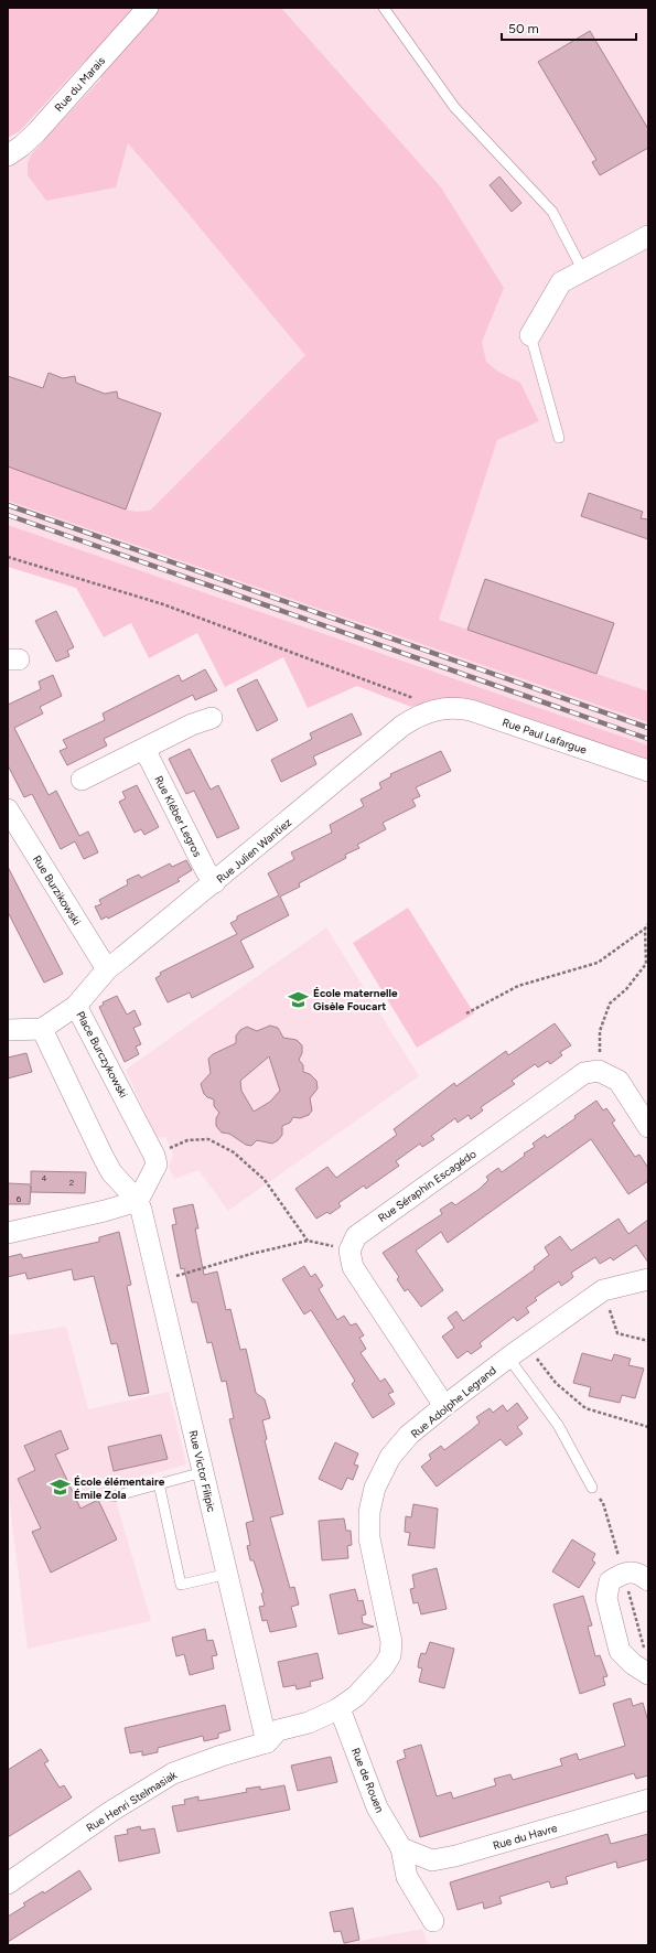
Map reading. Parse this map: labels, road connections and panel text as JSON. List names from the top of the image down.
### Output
{
  "streets": {
    "street": [
      "Rue du Marais",
      "Rue Paul Lafargue",
      "Rue Kléber Legros",
      "Rue Julien Wantiez",
      "Rue Burzikowski",
      "Place Burczykowski",
      "Rue Séraphin Escagédo",
      "Rue Adolphe Legrand",
      "Rue Victor Filipic",
      "Rue de Rouen",
      "Rue Henri Stelmasiak",
      "Rue du Havre"
    ]
  },
  "crossings": [
    ["Rue Paul Lafargue", "Rue Julien Wantiez"],
    ["Rue Kléber Legros", "Rue Julien Wantiez"],
    ["Rue Julien Wantiez", "Rue Burzikowski"],
    ["Rue Julien Wantiez", "Place Burczykowski"],
    ["Rue Adolphe Legrand", "Rue de Rouen"],
    ["Rue Adolphe Legrand", "Rue Henri Stelmasiak"],
    ["Rue Victor Filipic", "Rue Henri Stelmasiak"],
    ["Rue de Rouen", "Rue Henri Stelmasiak"],
    ["Rue de Rouen", "Rue du Havre"]
  ],
  "places": {
    "school or university": ["École maternelle Gisèle Foucart", "École élémentaire Émile Zola"]
  },
  "house_numbers": ["4", "2", "6"],
  "scale_bar": "50 m"
}
